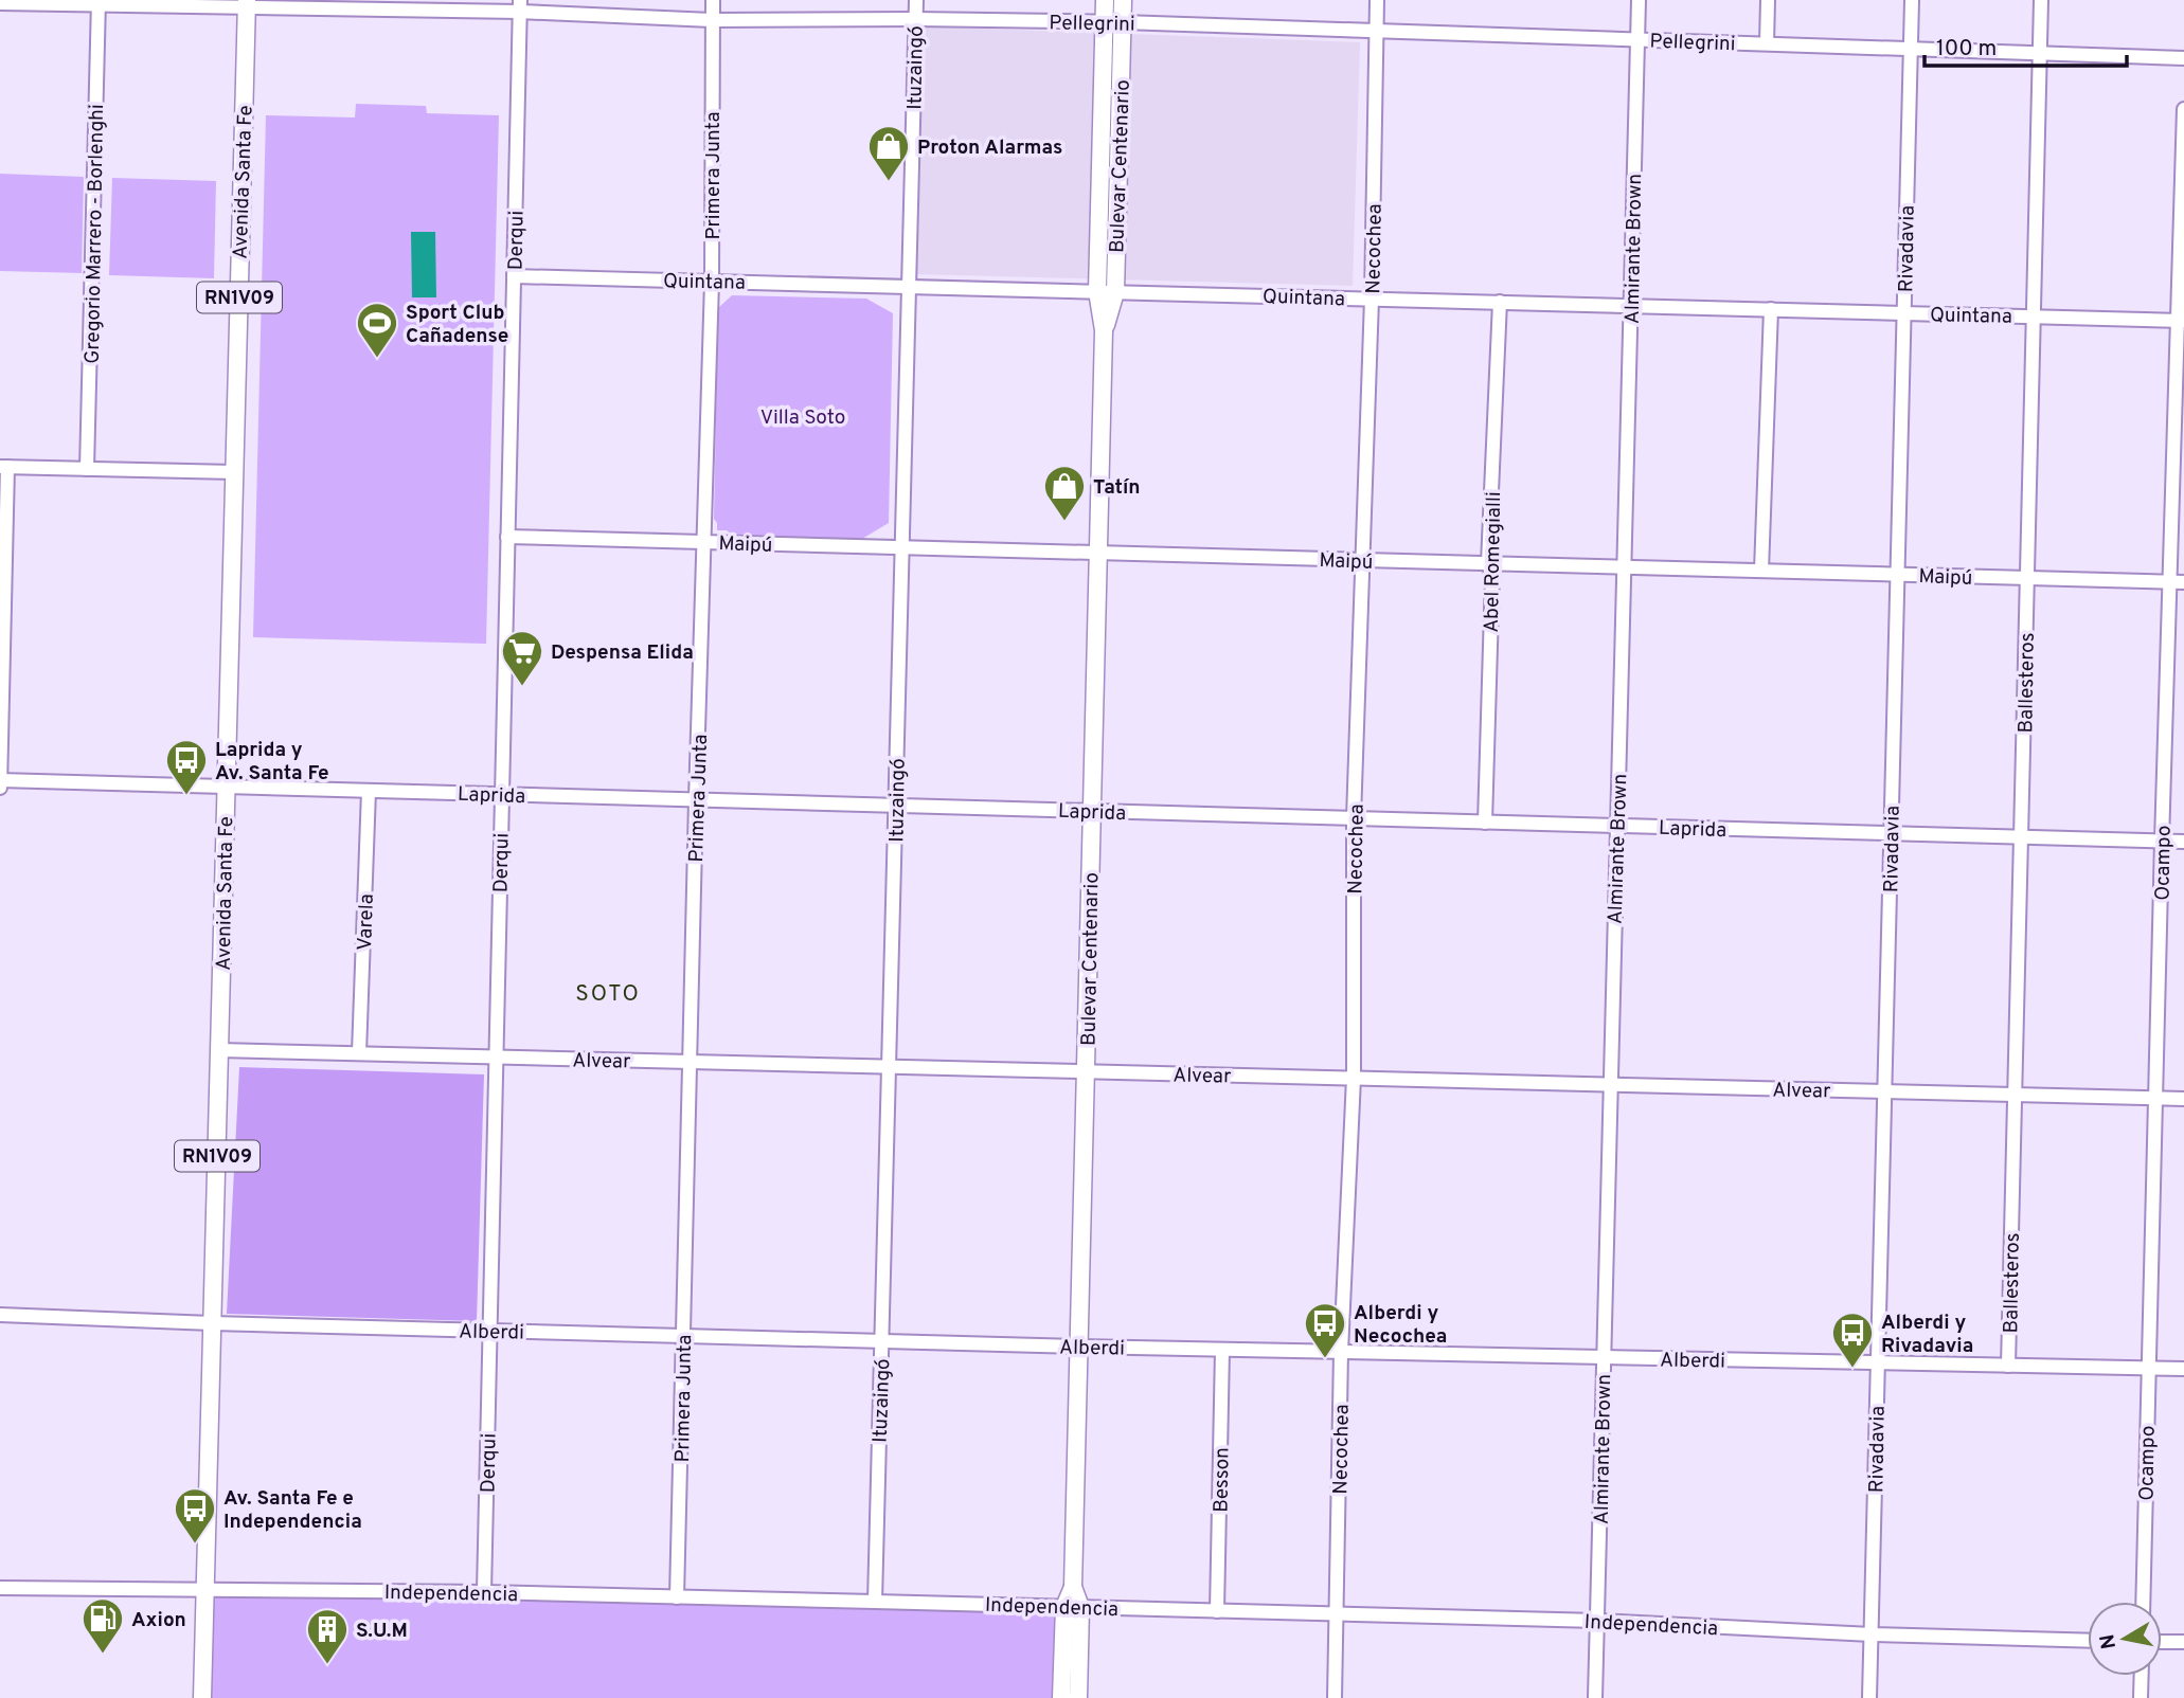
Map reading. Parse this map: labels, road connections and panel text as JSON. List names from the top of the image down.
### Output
{
  "streets": {
    "main road": ["Bulevar Centenario", "Avenida Santa Fe", "RN1V09"],
    "street": [
      "Pellegrini",
      "Ituzaingó",
      "Primera Junta",
      "Gregorio Marrero - Borlenghi",
      "Derqui",
      "Necochea",
      "Almirante Brown",
      "Rivadavia",
      "Quintana",
      "Maipú",
      "Abel Romegialli",
      "Ballesteros",
      "Laprida",
      "Ocampo",
      "Varela",
      "Alvear",
      "Alberdi",
      "Besson",
      "Independencia"
    ]
  },
  "crossings": [
    ["Pellegrini", "Ituzaingó"],
    ["Pellegrini", "Bulevar Centenario"],
    ["Pellegrini", "Primera Junta"],
    ["Pellegrini", "Avenida Santa Fe"],
    ["Pellegrini", "Gregorio Marrero - Borlenghi"],
    ["Pellegrini", "Derqui"],
    ["Pellegrini", "Necochea"],
    ["Pellegrini", "Almirante Brown"],
    ["Pellegrini", "Rivadavia"],
    ["Pellegrini", "Ballesteros"],
    ["Ituzaingó", "Quintana"],
    ["Ituzaingó", "Maipú"],
    ["Ituzaingó", "Laprida"],
    ["Ituzaingó", "Alvear"],
    ["Ituzaingó", "Alberdi"],
    ["Ituzaingó", "Independencia"],
    ["Bulevar Centenario", "Quintana"],
    ["Bulevar Centenario", "Maipú"],
    ["Bulevar Centenario", "Laprida"],
    ["Bulevar Centenario", "Alvear"],
    ["Bulevar Centenario", "Alberdi"],
    ["Bulevar Centenario", "Independencia"],
    ["Primera Junta", "Quintana"],
    ["Primera Junta", "Maipú"],
    ["Primera Junta", "Laprida"],
    ["Primera Junta", "Alvear"],
    ["Primera Junta", "Alberdi"],
    ["Primera Junta", "Independencia"],
    ["Avenida Santa Fe", "Laprida"],
    ["Avenida Santa Fe", "Alvear"],
    ["Avenida Santa Fe", "Alberdi"],
    ["Avenida Santa Fe", "Independencia"],
    ["Derqui", "Quintana"],
    ["Derqui", "Maipú"],
    ["Derqui", "Laprida"],
    ["Derqui", "Alvear"],
    ["Derqui", "Alberdi"],
    ["Derqui", "Independencia"],
    ["Necochea", "Quintana"],
    ["Necochea", "Maipú"],
    ["Necochea", "Laprida"],
    ["Necochea", "Alvear"],
    ["Necochea", "Alberdi"],
    ["Necochea", "Independencia"],
    ["Almirante Brown", "Quintana"],
    ["Almirante Brown", "Maipú"],
    ["Almirante Brown", "Laprida"],
    ["Almirante Brown", "Alvear"],
    ["Almirante Brown", "Alberdi"],
    ["Almirante Brown", "Independencia"],
    ["Rivadavia", "Quintana"],
    ["Rivadavia", "Maipú"],
    ["Rivadavia", "Laprida"],
    ["Rivadavia", "Alvear"],
    ["Rivadavia", "Alberdi"],
    ["Rivadavia", "Independencia"],
    ["Quintana", "Abel Romegialli"],
    ["Quintana", "Ballesteros"],
    ["Quintana", "Ocampo"],
    ["Maipú", "Abel Romegialli"],
    ["Maipú", "Ballesteros"],
    ["Maipú", "Ocampo"],
    ["Abel Romegialli", "Laprida"],
    ["Ballesteros", "Laprida"],
    ["Ballesteros", "Alvear"],
    ["Ballesteros", "Alberdi"],
    ["Laprida", "Ocampo"],
    ["Laprida", "Varela"],
    ["Ocampo", "Alvear"],
    ["Ocampo", "Alberdi"],
    ["Varela", "Alvear"],
    ["Alberdi", "Besson"],
    ["Besson", "Independencia"]
  ],
  "districts": ["SOTO"],
  "parks": ["Villa Soto"],
  "places": {
    "shop": ["Proton Alarmas", "Tatín"],
    "sports": ["Sport Club Cañadense"],
    "supermarket": ["Despensa Elida"],
    "bus stop": [
      "Laprida y Av. Santa Fe",
      "Alberdi y Necochea",
      "Alberdi y Rivadavia",
      "Av. Santa Fe e Independencia"
    ],
    "fuel station": ["Axion"],
    "building": ["S.U.M"]
  },
  "scale_bar": "100 m",
  "north": "left"
}
